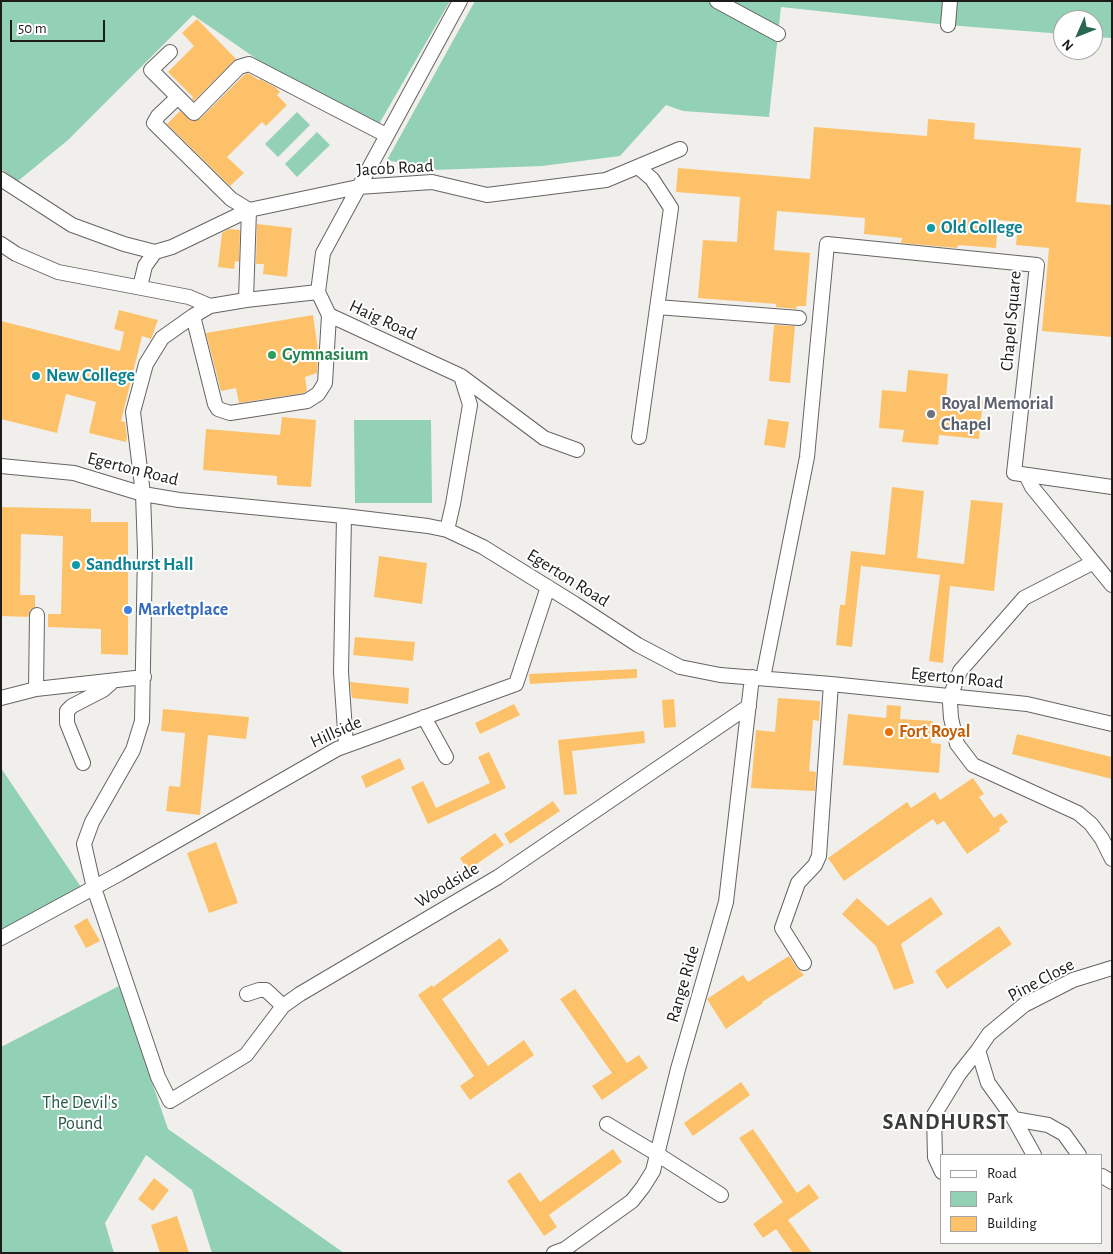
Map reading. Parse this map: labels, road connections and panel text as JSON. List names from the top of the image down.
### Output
{
  "streets": {
    "street": [
      "Jacob Road",
      "Haig Road",
      "Chapel Square",
      "Egerton Road",
      "Hillside",
      "Woodside",
      "Pine Close",
      "Range Ride"
    ]
  },
  "crossings": [
    ["Chapel Square", "Range Ride"],
    ["Egerton Road", "Hillside"],
    ["Egerton Road", "Range Ride"],
    ["Hillside", "Woodside"],
    ["Woodside", "Range Ride"]
  ],
  "districts": ["SANDHURST"],
  "parks": ["The Devil's Pound"],
  "places": [
    "Old College",
    "Gymnasium",
    "New College",
    "Royal Memorial Chapel",
    "Sandhurst Hall",
    "Marketplace",
    "Fort Royal"
  ],
  "legend": ["Road", "Park", "Building"],
  "scale_bar": "50 m",
  "north": "bottom left"
}
